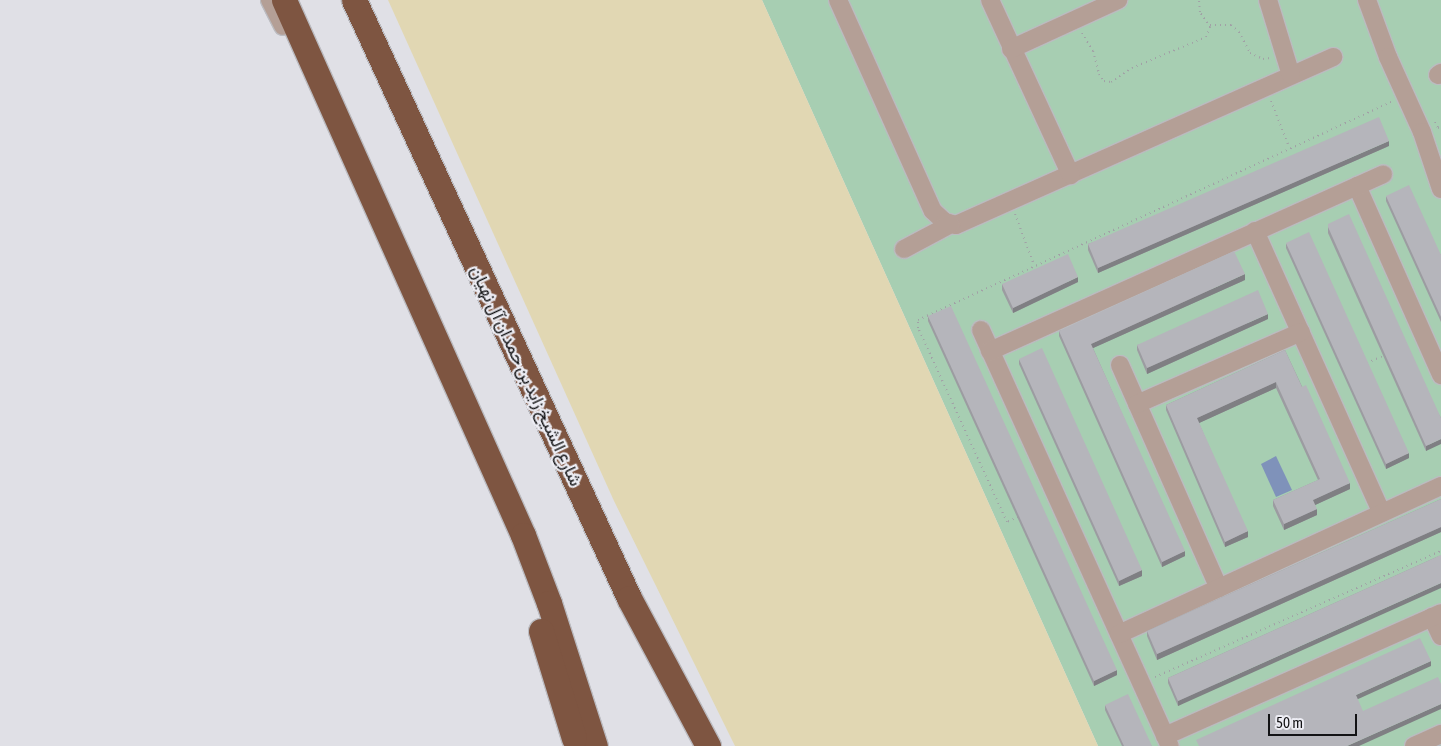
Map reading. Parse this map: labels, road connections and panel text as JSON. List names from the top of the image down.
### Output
{
  "streets": {
    "highway": ["شارع الشيخ زايد بن حمدان آل نهيان"]
  },
  "scale_bar": "50 m"
}
